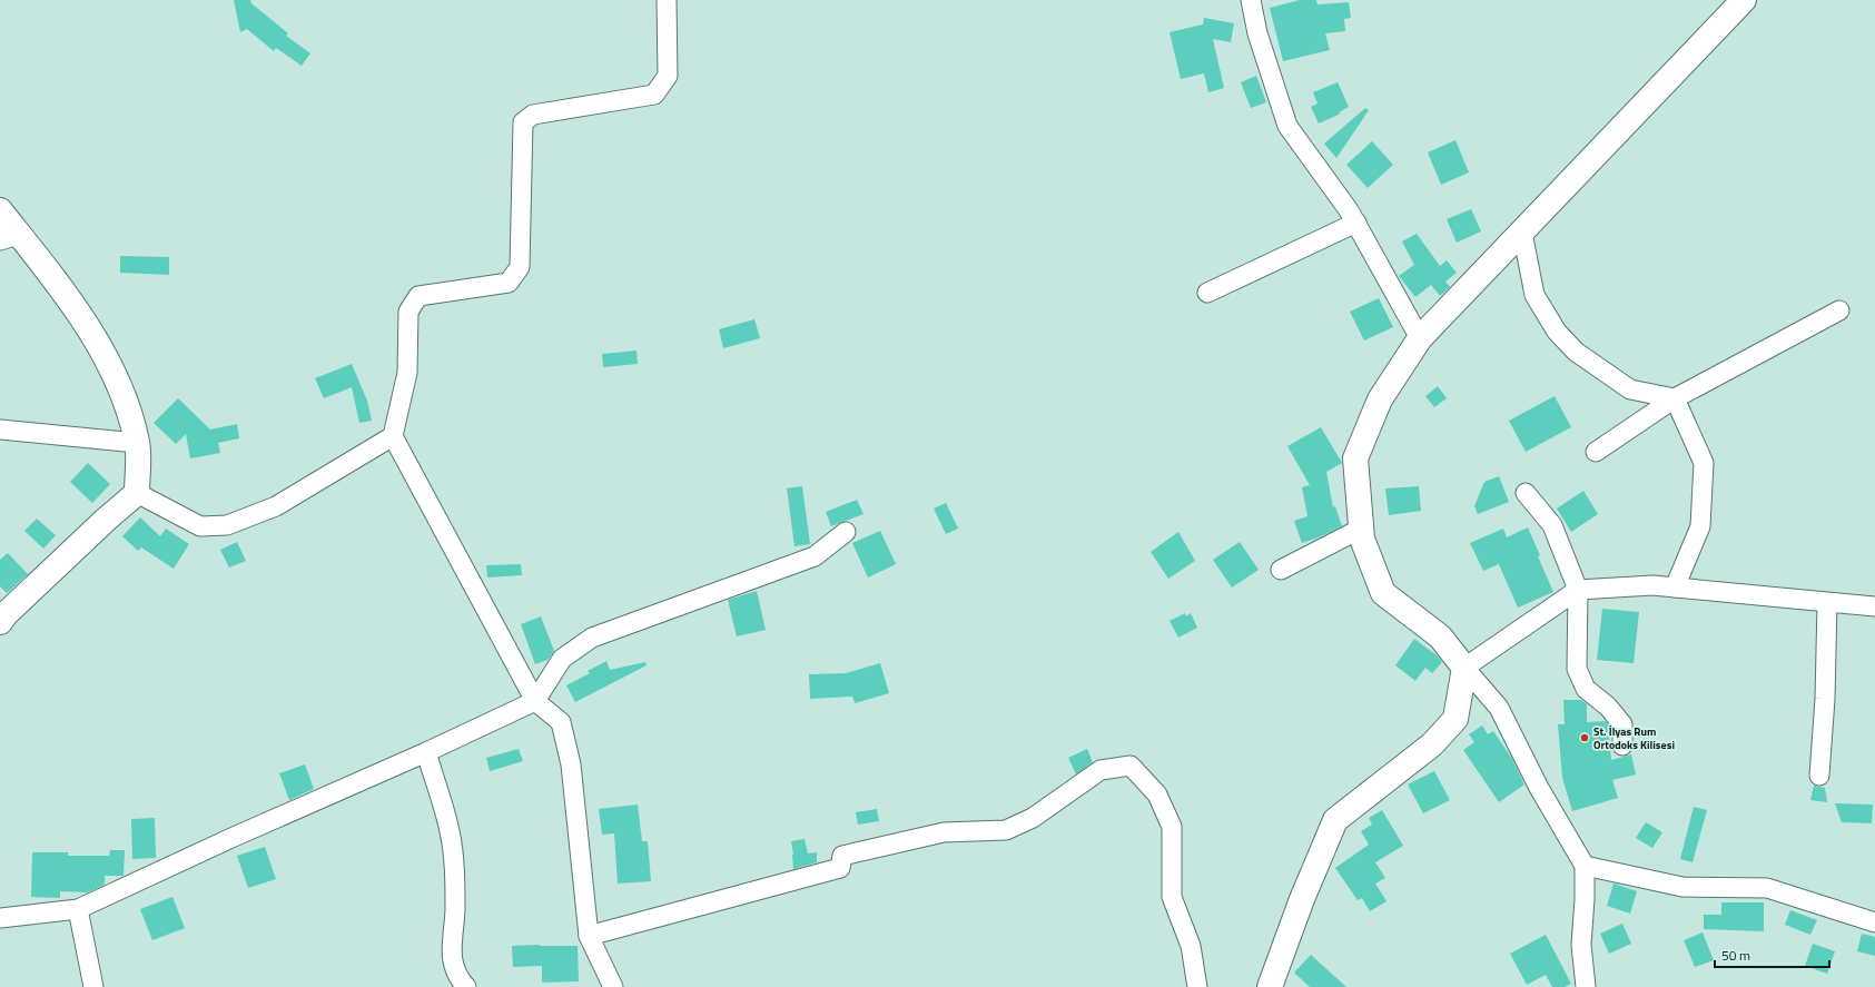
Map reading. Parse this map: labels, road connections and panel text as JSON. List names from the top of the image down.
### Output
{
  "places": ["St. İlyas Rum Ortodoks Kilisesi"],
  "scale_bar": "50 m"
}
